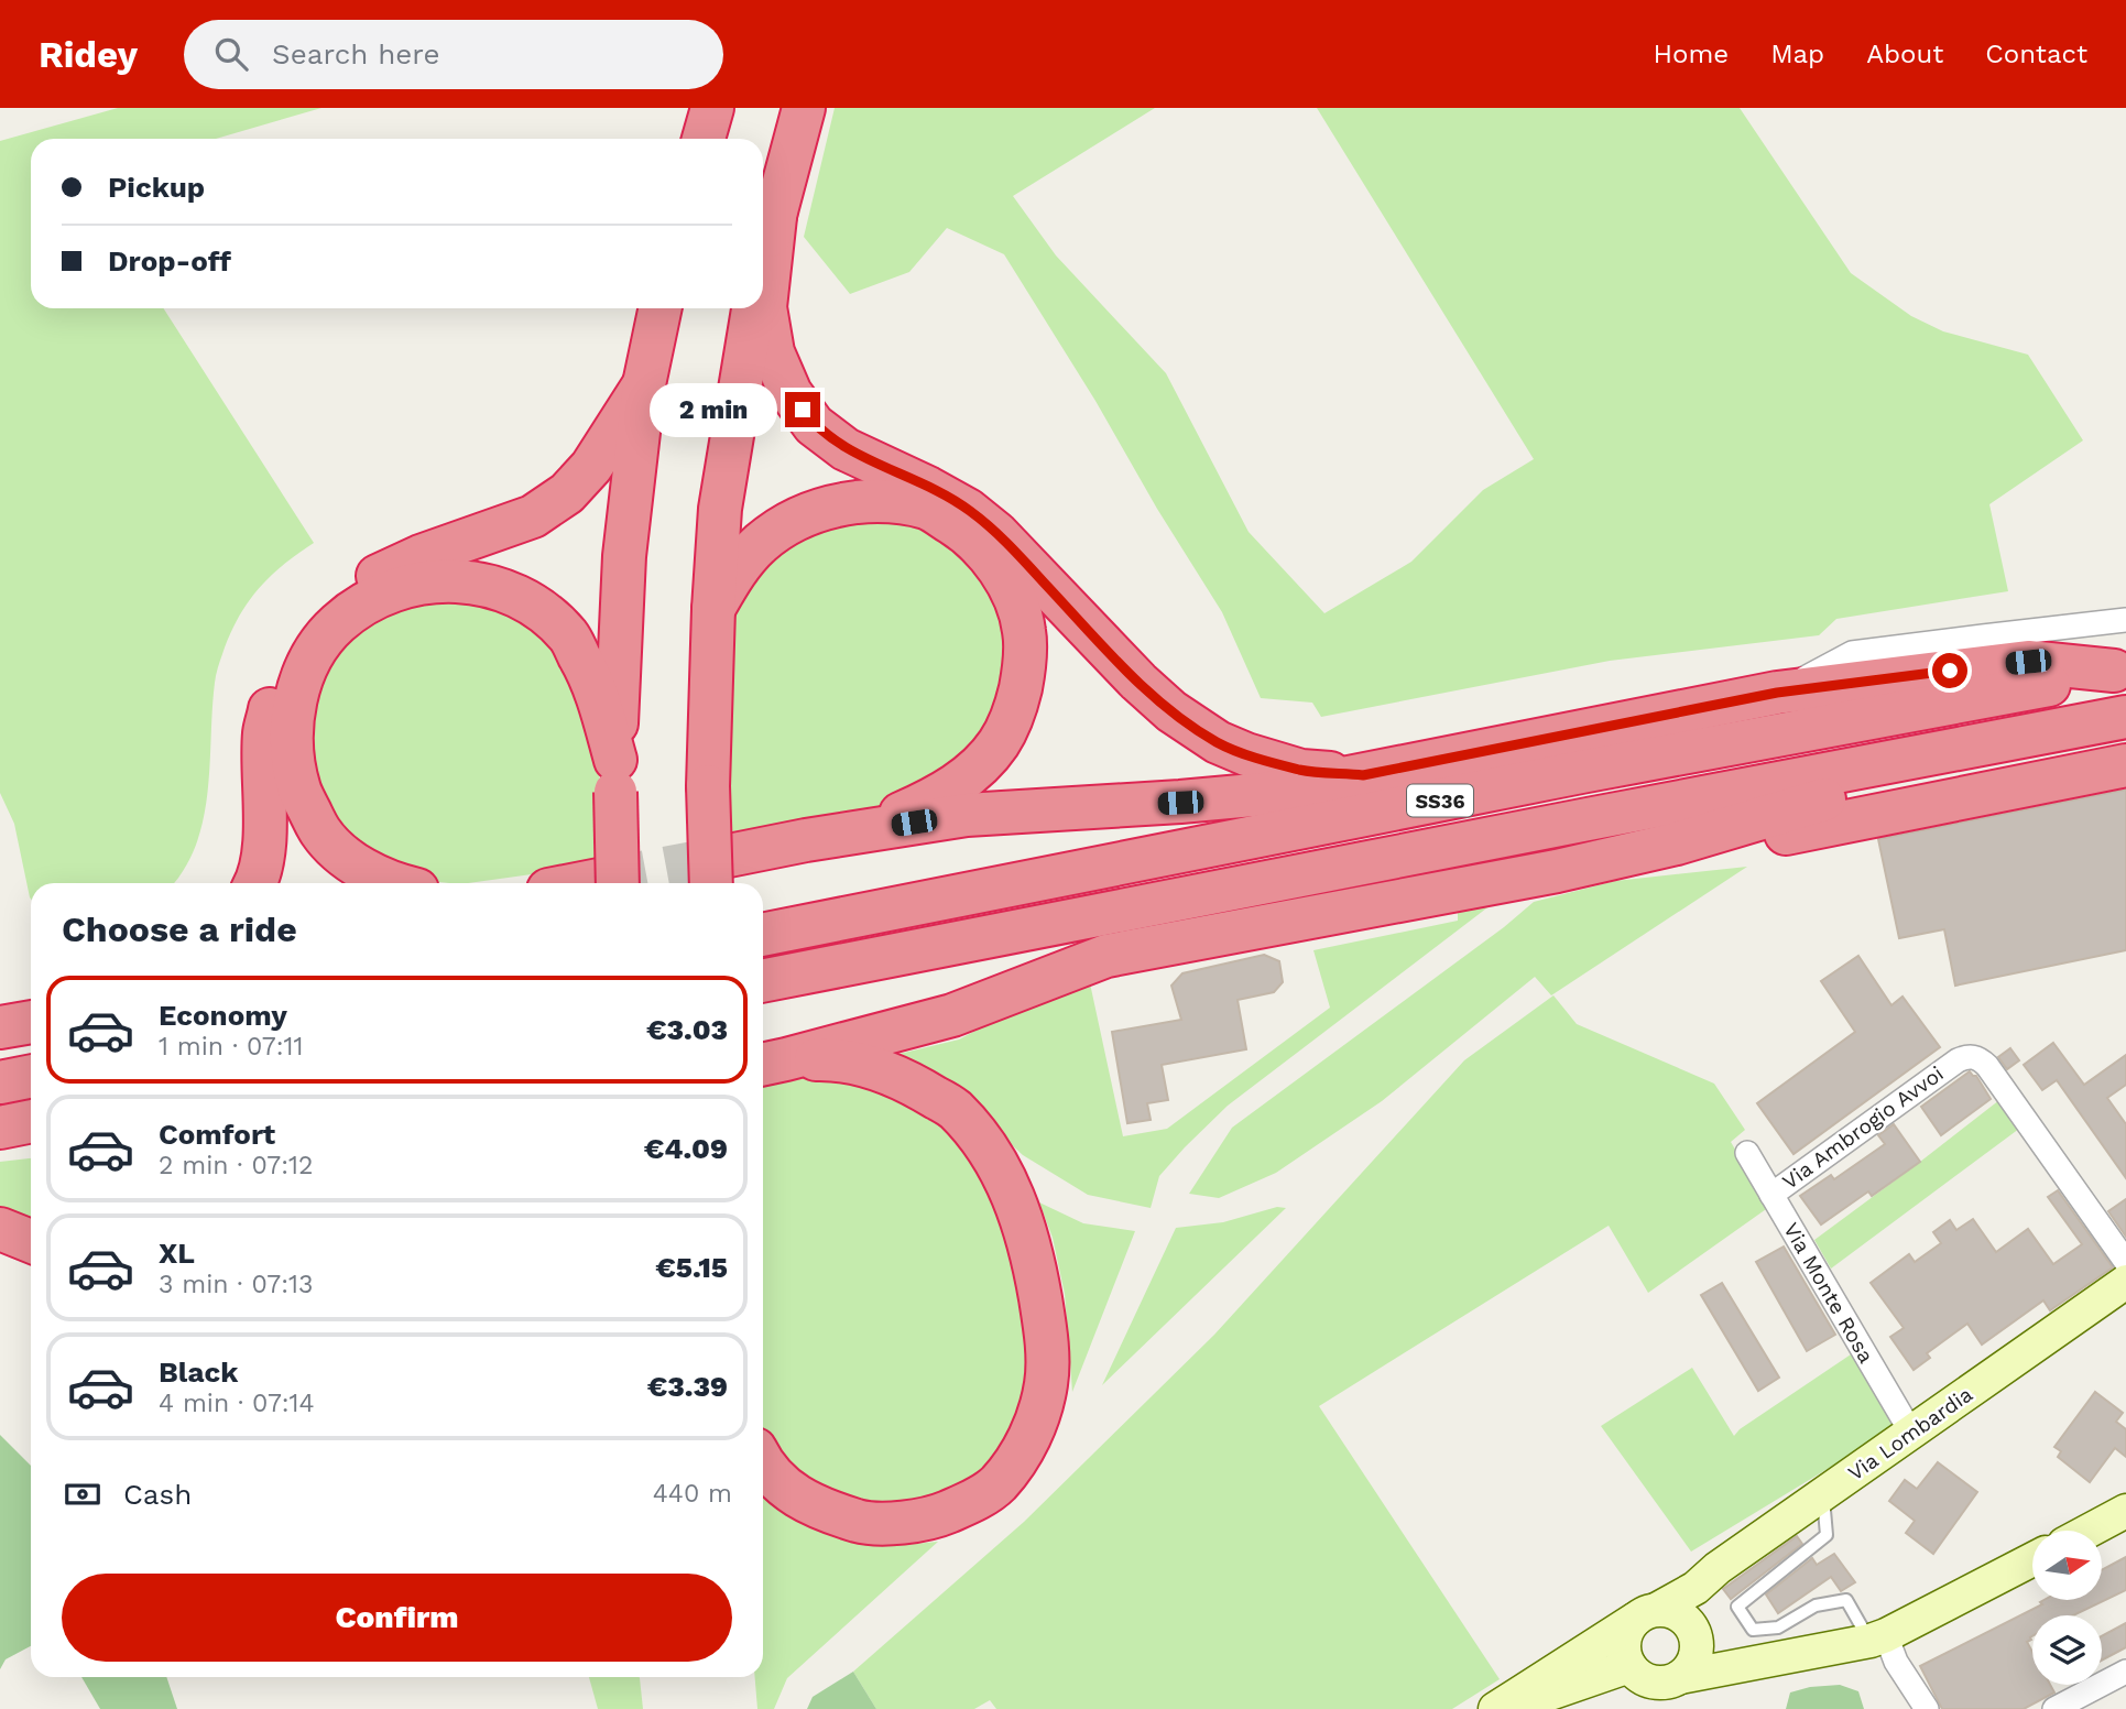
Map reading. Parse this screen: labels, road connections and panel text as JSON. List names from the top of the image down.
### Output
{
  "streets": {
    "highway": ["SS36"],
    "street": ["Via Ambrogio Avvoi", "Via Monte Rosa", "Via Lombardia"]
  },
  "crossings": [
    ["Via Ambrogio Avvoi", "Via Monte Rosa"],
    ["Via Monte Rosa", "Via Lombardia"]
  ],
  "north": "right",
  "page": {
    "header": "Ridey",
    "search": "Search here",
    "nav": [
      "Home",
      "Map",
      "About",
      "Contact"
    ],
    "banner": ["Pickup", "Drop-off"],
    "bubble": "2 min",
    "heading": "Choose a ride",
    "list": [
      {
        "name": "Economy",
        "note": "1 min · 07:11",
        "value": "€3.03"
      },
      {
        "name": "Comfort",
        "note": "2 min · 07:12",
        "value": "€4.09"
      },
      {
        "name": "XL",
        "note": "3 min · 07:13",
        "value": "€5.15"
      },
      {
        "name": "Black",
        "note": "4 min · 07:14",
        "value": "€3.39"
      }
    ],
    "pay": ["Cash", "440 m"],
    "buttons": "Confirm"
  }
}
